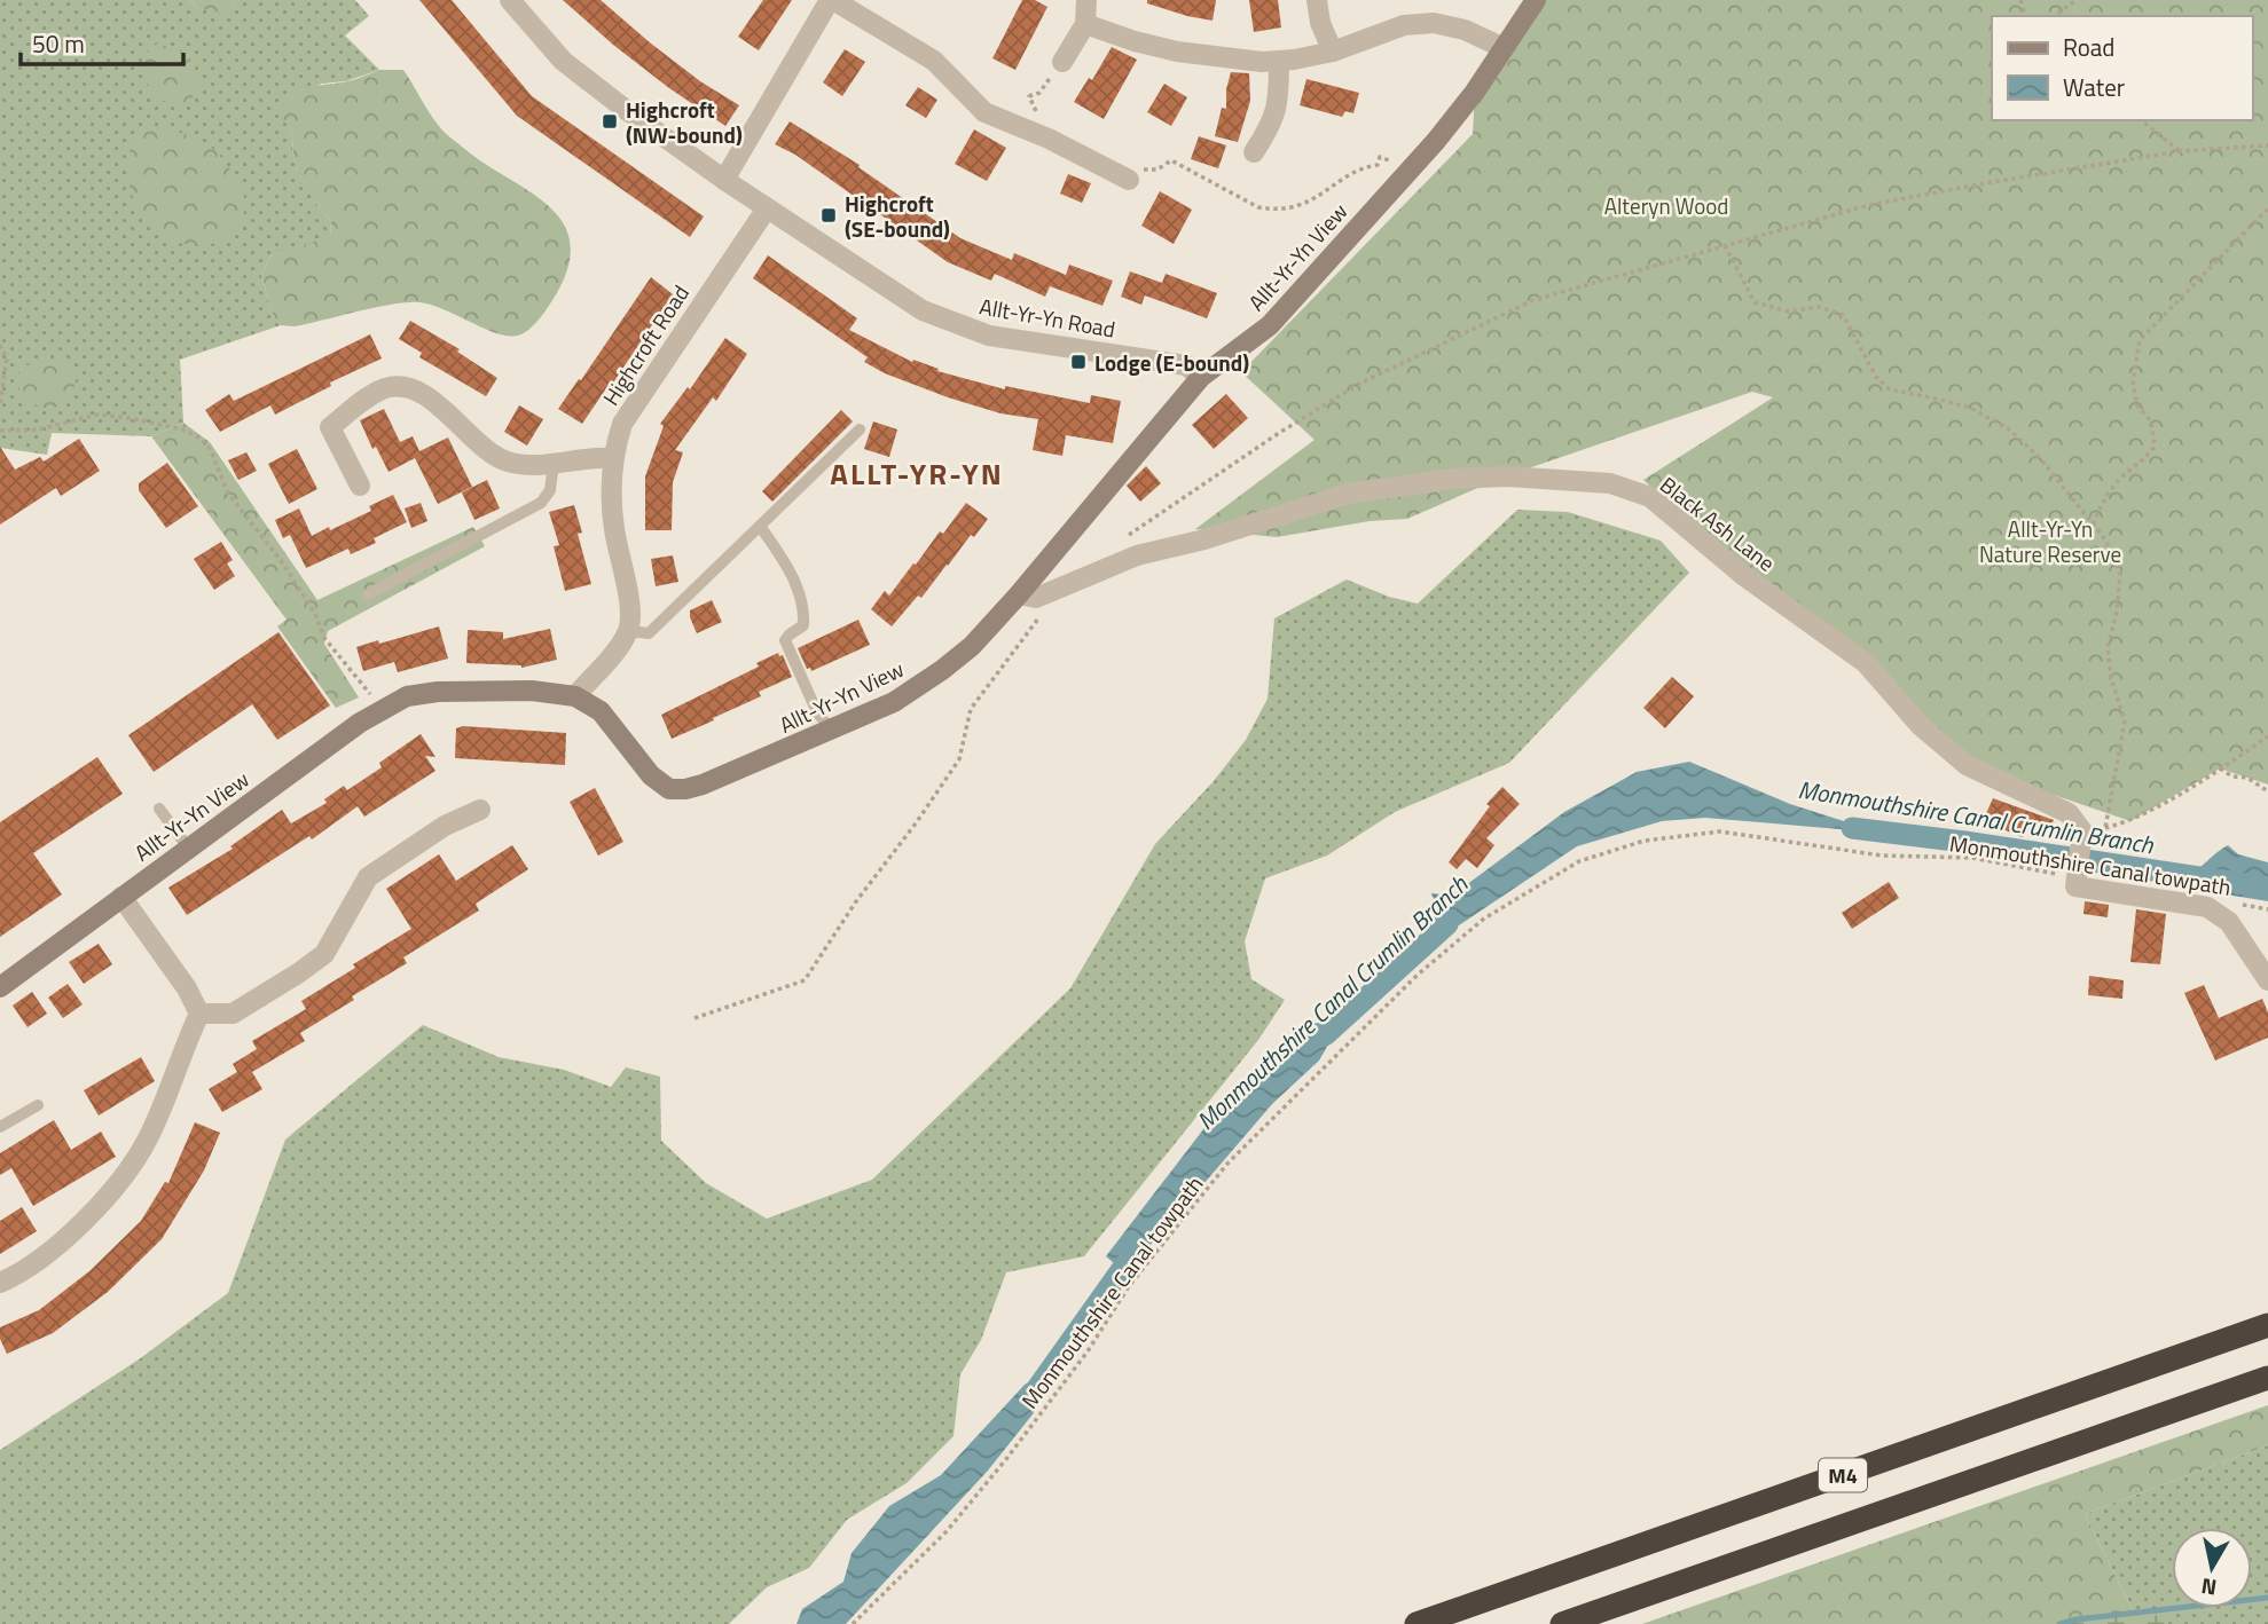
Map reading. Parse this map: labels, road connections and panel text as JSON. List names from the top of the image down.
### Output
{
  "streets": {
    "highway": ["M4"],
    "street": [
      "Allt-Yr-Yn View",
      "Allt-Yr-Yn Road",
      "Highcroft Road",
      "Black Ash Lane"
    ],
    "path": ["Monmouthshire Canal towpath"]
  },
  "crossings": [
    ["Allt-Yr-Yn View", "Allt-Yr-Yn Road"],
    ["Allt-Yr-Yn View", "Black Ash Lane"],
    ["Allt-Yr-Yn Road", "Highcroft Road"]
  ],
  "districts": ["ALLT-YR-YN"],
  "water": ["Monmouthshire Canal Crumlin Branch"],
  "parks": ["Alteryn Wood", "Allt-Yr-Yn Nature Reserve"],
  "places": {
    "transit": ["Highcroft (NW-bound)", "Highcroft (SE-bound)", "Lodge (E-bound)"]
  },
  "legend": ["Road", "Water"],
  "scale_bar": "50 m",
  "north": "bottom"
}
